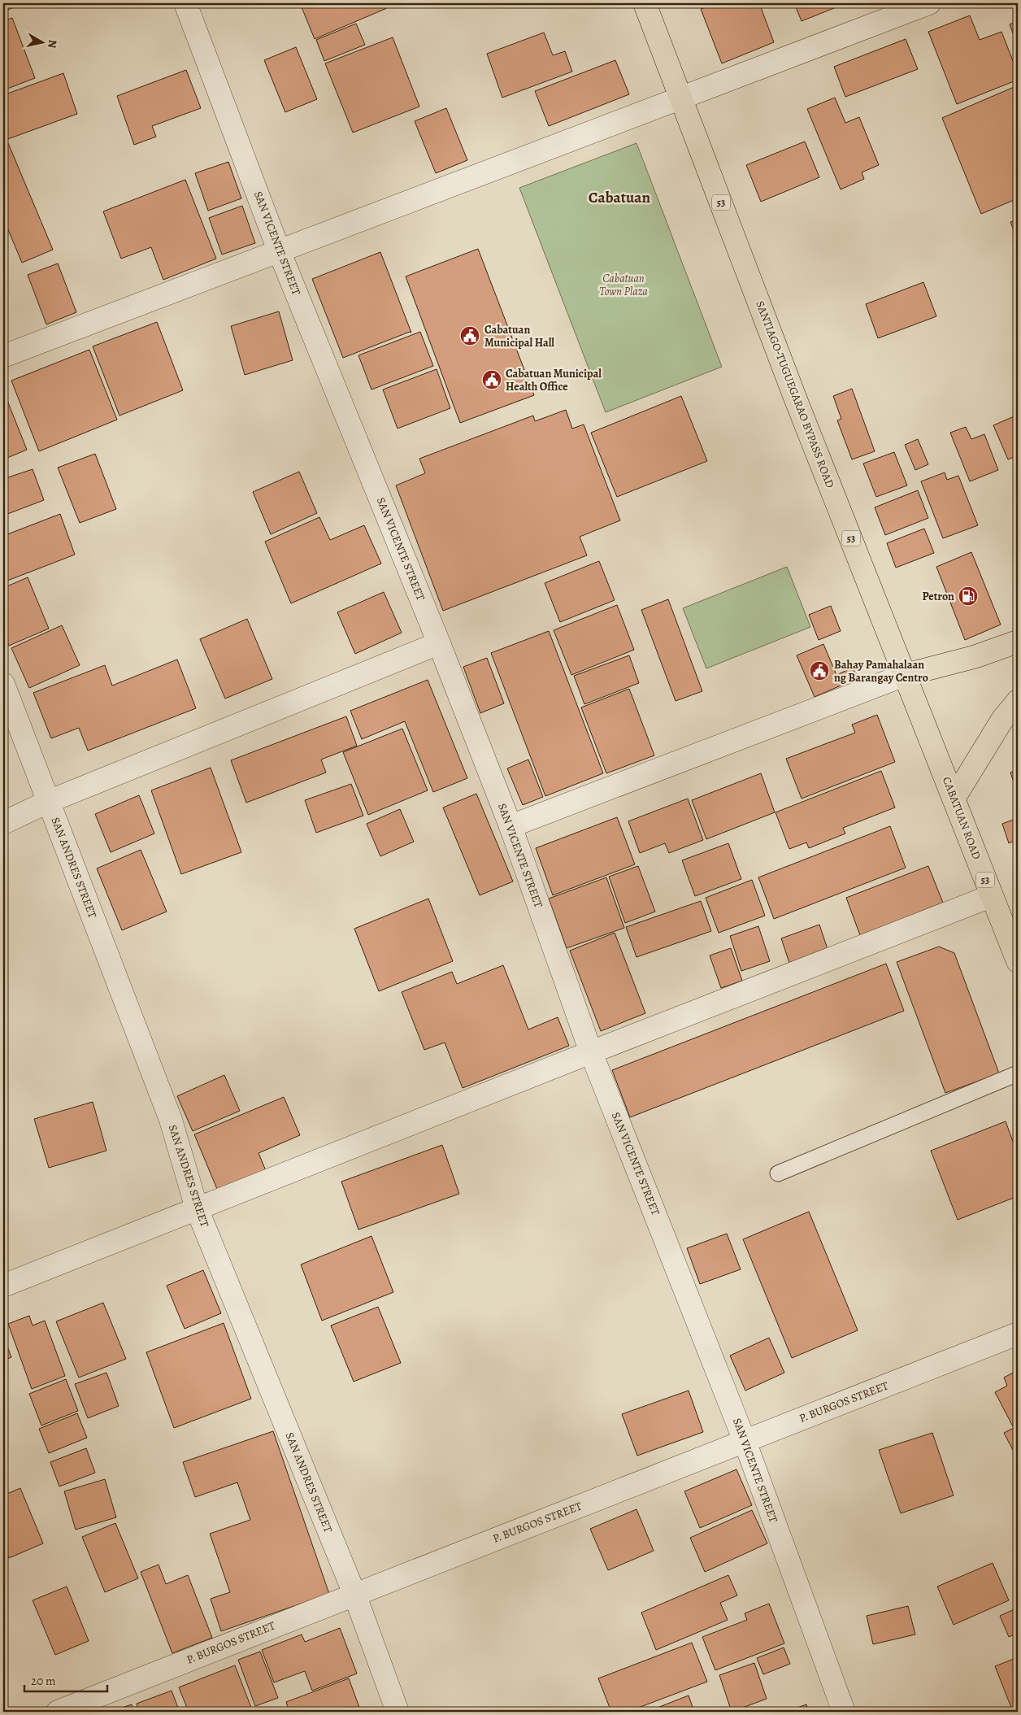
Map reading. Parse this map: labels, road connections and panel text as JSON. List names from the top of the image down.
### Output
{
  "streets": {
    "highway": ["53", "SANTIAGO-TUGUEGARAO BYPASS ROAD", "CABATUAN ROAD"],
    "street": ["SAN VICENTE STREET", "SAN ANDRES STREET", "P. BURGOS STREET"]
  },
  "crossings": [
    ["SAN VICENTE STREET", "P. BURGOS STREET"],
    ["SANTIAGO-TUGUEGARAO BYPASS ROAD", "CABATUAN ROAD"],
    ["SAN ANDRES STREET", "P. BURGOS STREET"]
  ],
  "districts": ["Cabatuan"],
  "parks": ["Cabatuan Town Plaza"],
  "places": {
    "public building": ["Cabatuan Municipal Hall", "Cabatuan Municipal Health Office", "Bahay Pamahalaan ng Barangay Centro"],
    "fuel station": ["Petron"]
  },
  "scale_bar": "20 m",
  "north": "right"
}
